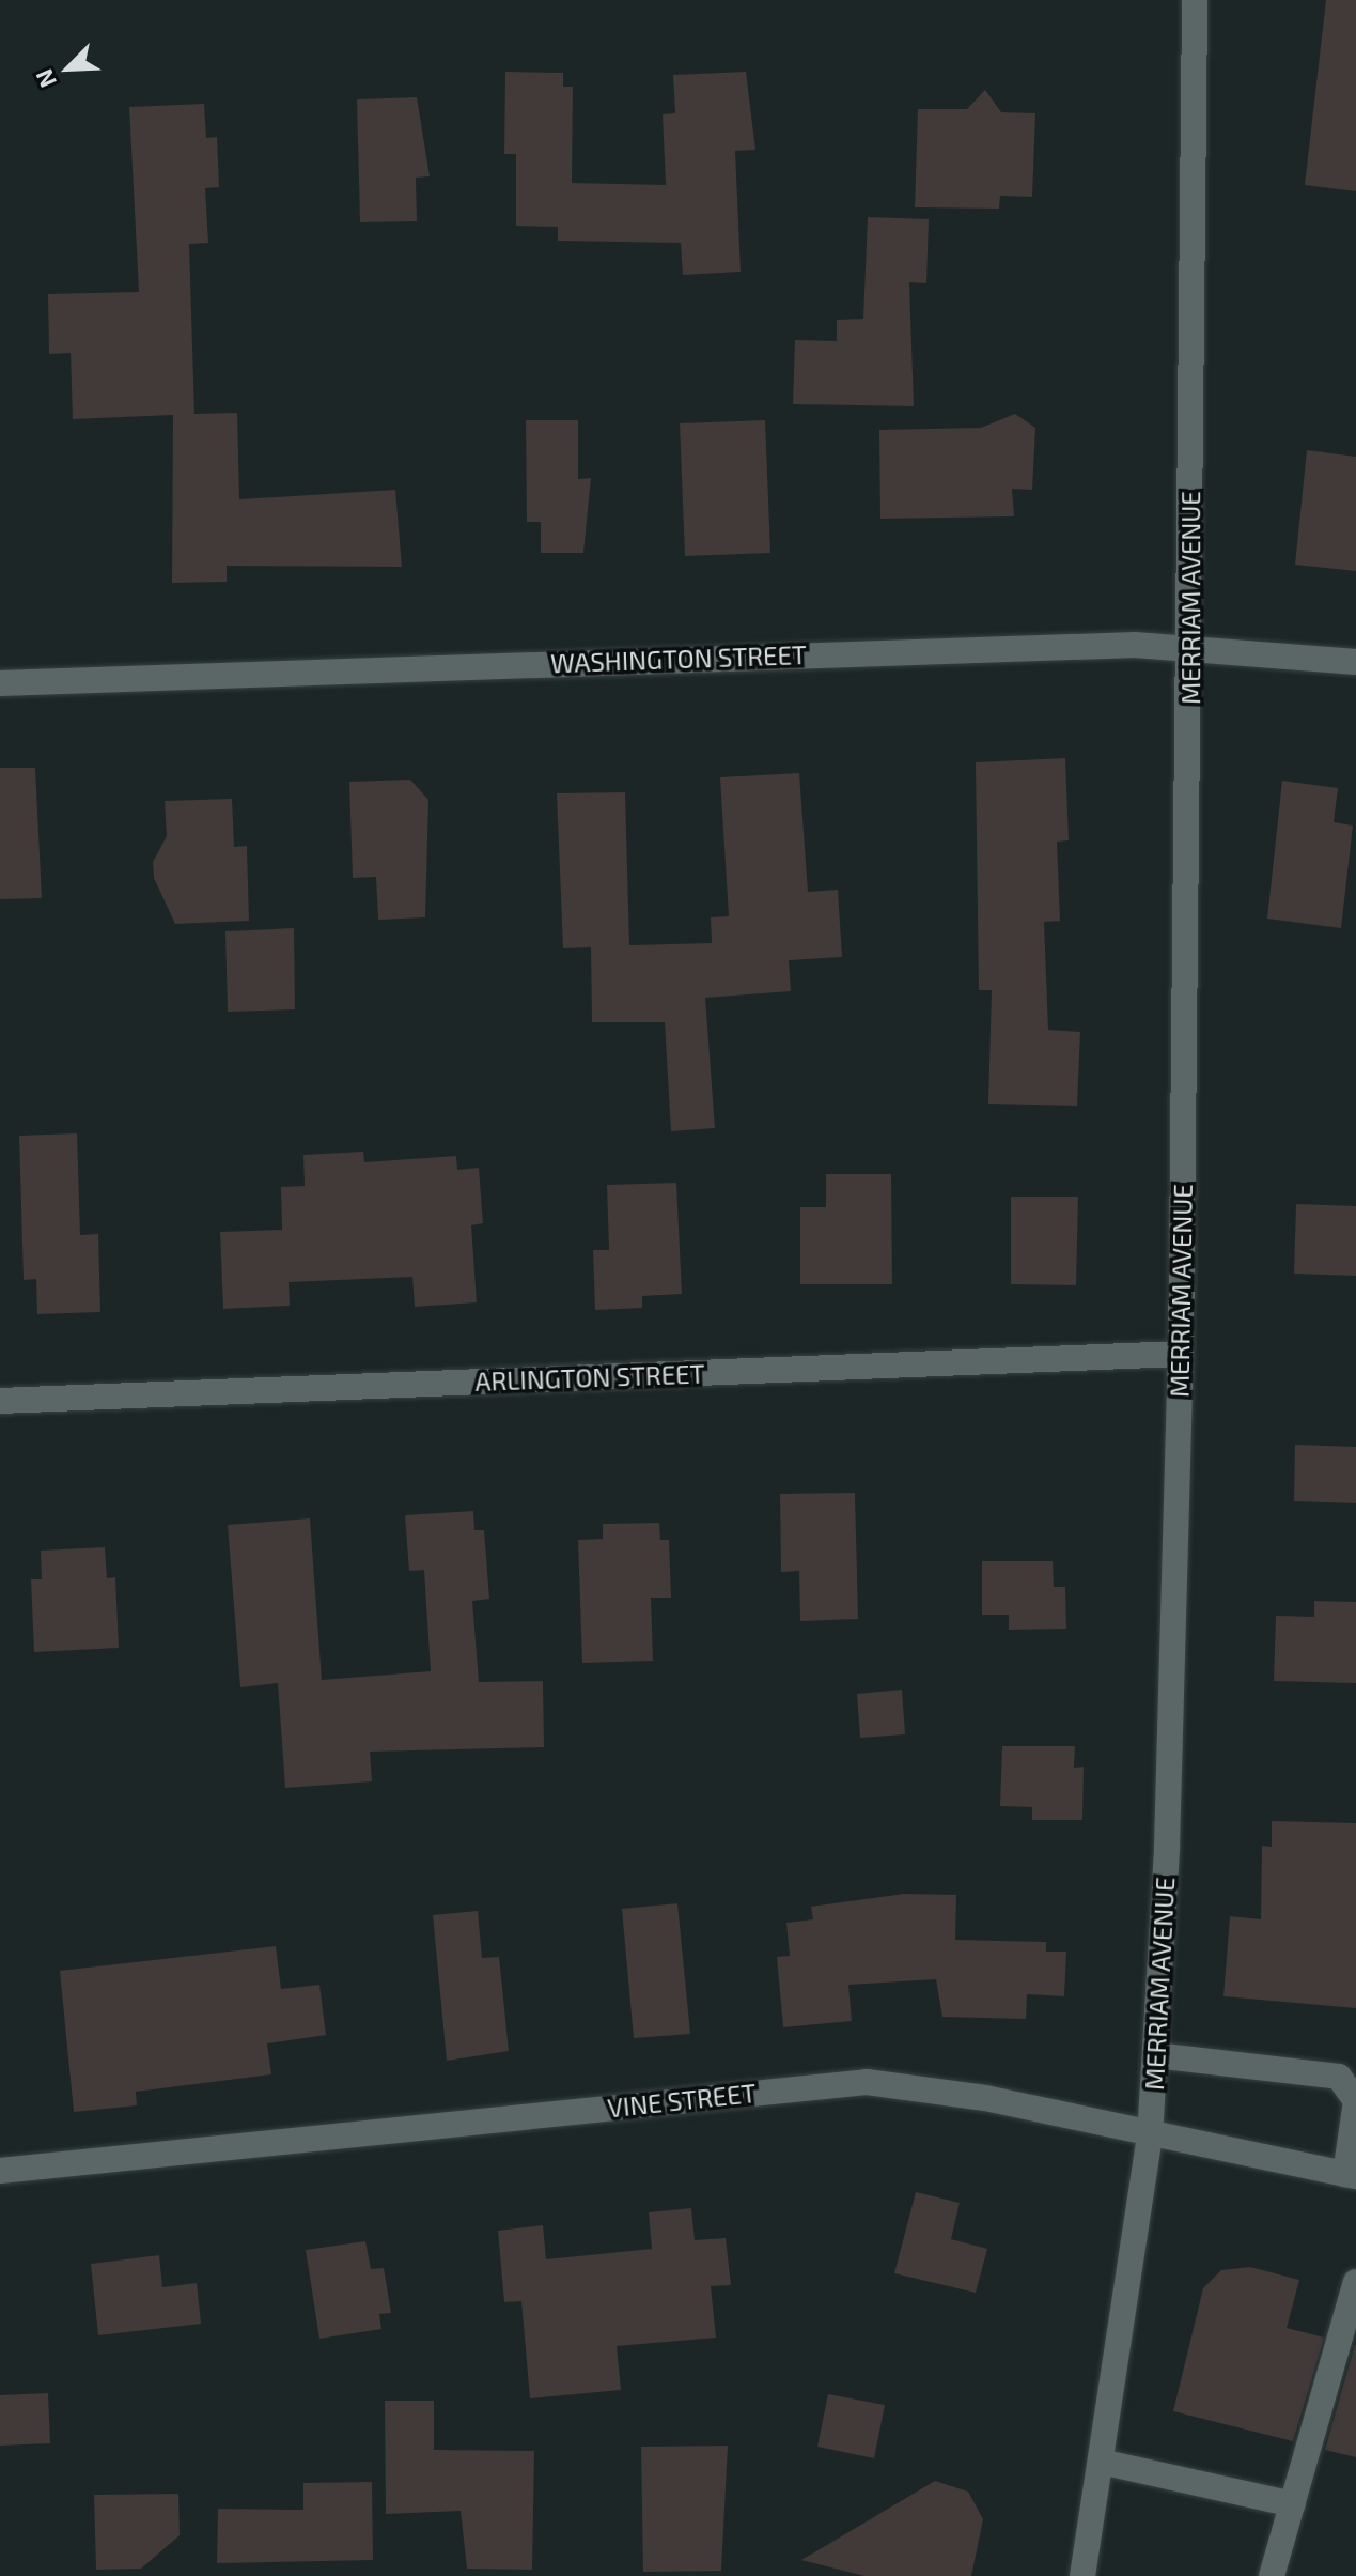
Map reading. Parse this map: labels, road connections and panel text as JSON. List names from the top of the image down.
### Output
{
  "streets": {
    "street": [
      "MERRIAM AVENUE",
      "WASHINGTON STREET",
      "ARLINGTON STREET",
      "VINE STREET"
    ]
  },
  "crossings": [
    ["MERRIAM AVENUE", "WASHINGTON STREET"],
    ["MERRIAM AVENUE", "ARLINGTON STREET"],
    ["MERRIAM AVENUE", "VINE STREET"]
  ],
  "north": "bottom left"
}
